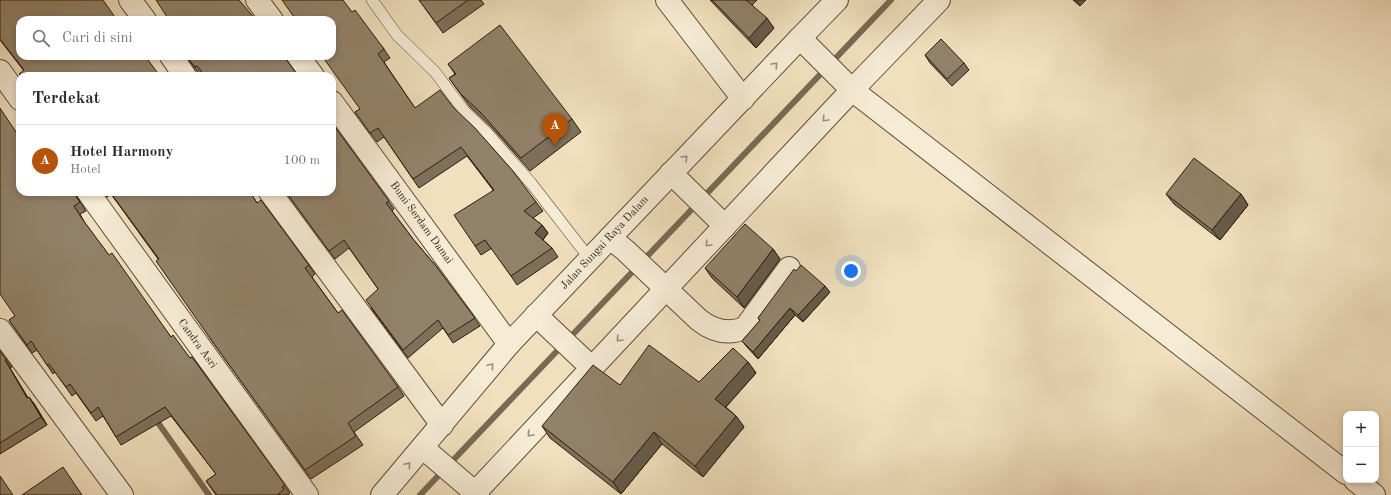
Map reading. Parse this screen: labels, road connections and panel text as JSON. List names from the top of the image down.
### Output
{
  "streets": {
    "street": ["Bumi Serdam Damai", "Jalan Sungai Raya Dalam", "Candra Asri"]
  },
  "crossings": [
    ["Bumi Serdam Damai", "Jalan Sungai Raya Dalam"]
  ],
  "page": {
    "search": "Cari di sini",
    "heading": "Terdekat",
    "pins": "A",
    "list": [
      {
        "mark": "A",
        "name": "Hotel Harmony",
        "note": "Hotel",
        "value": "100 m"
      }
    ],
    "map_buttons": ["+", "−"]
  }
}
